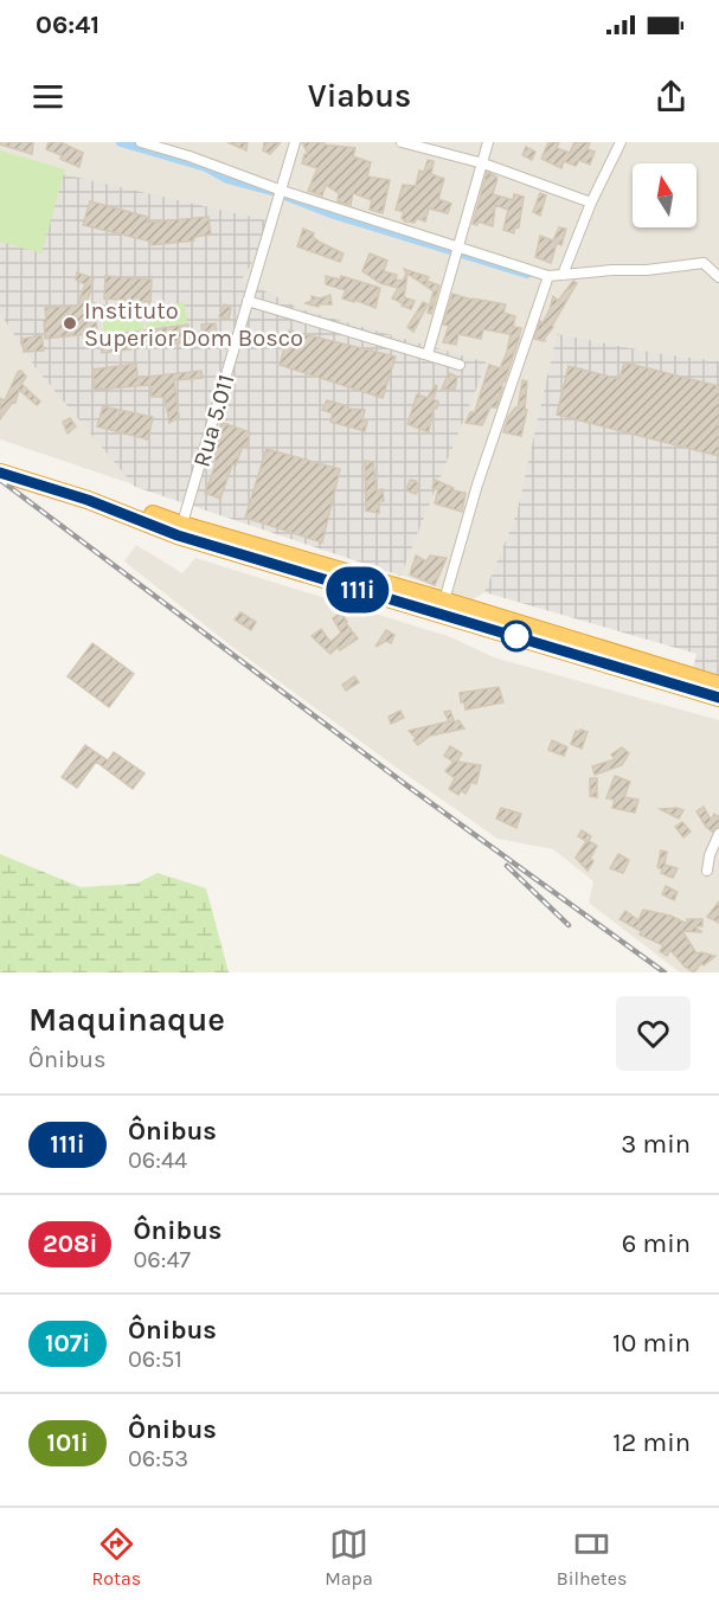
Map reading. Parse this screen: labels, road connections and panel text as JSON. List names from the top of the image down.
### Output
{
  "streets": {
    "street": ["Rua 5.011"]
  },
  "places": ["Instituto Superior Dom Bosco"],
  "lines": ["bus line 111i"],
  "north": "top",
  "page": {
    "status": "06:41",
    "header": "Viabus",
    "on_map": "111i",
    "heading": ["Maquinaque", "Ônibus"],
    "list": [
      {
        "mark": "111i",
        "name": "Ônibus",
        "note": "06:44",
        "value": "3 min"
      },
      {
        "mark": "208i",
        "name": "Ônibus",
        "note": "06:47",
        "value": "6 min"
      },
      {
        "mark": "107i",
        "name": "Ônibus",
        "note": "06:51",
        "value": "10 min"
      },
      {
        "mark": "101i",
        "name": "Ônibus",
        "note": "06:53",
        "value": "12 min"
      }
    ],
    "tabs": ["Rotas", "Mapa", "Bilhetes"]
  }
}
